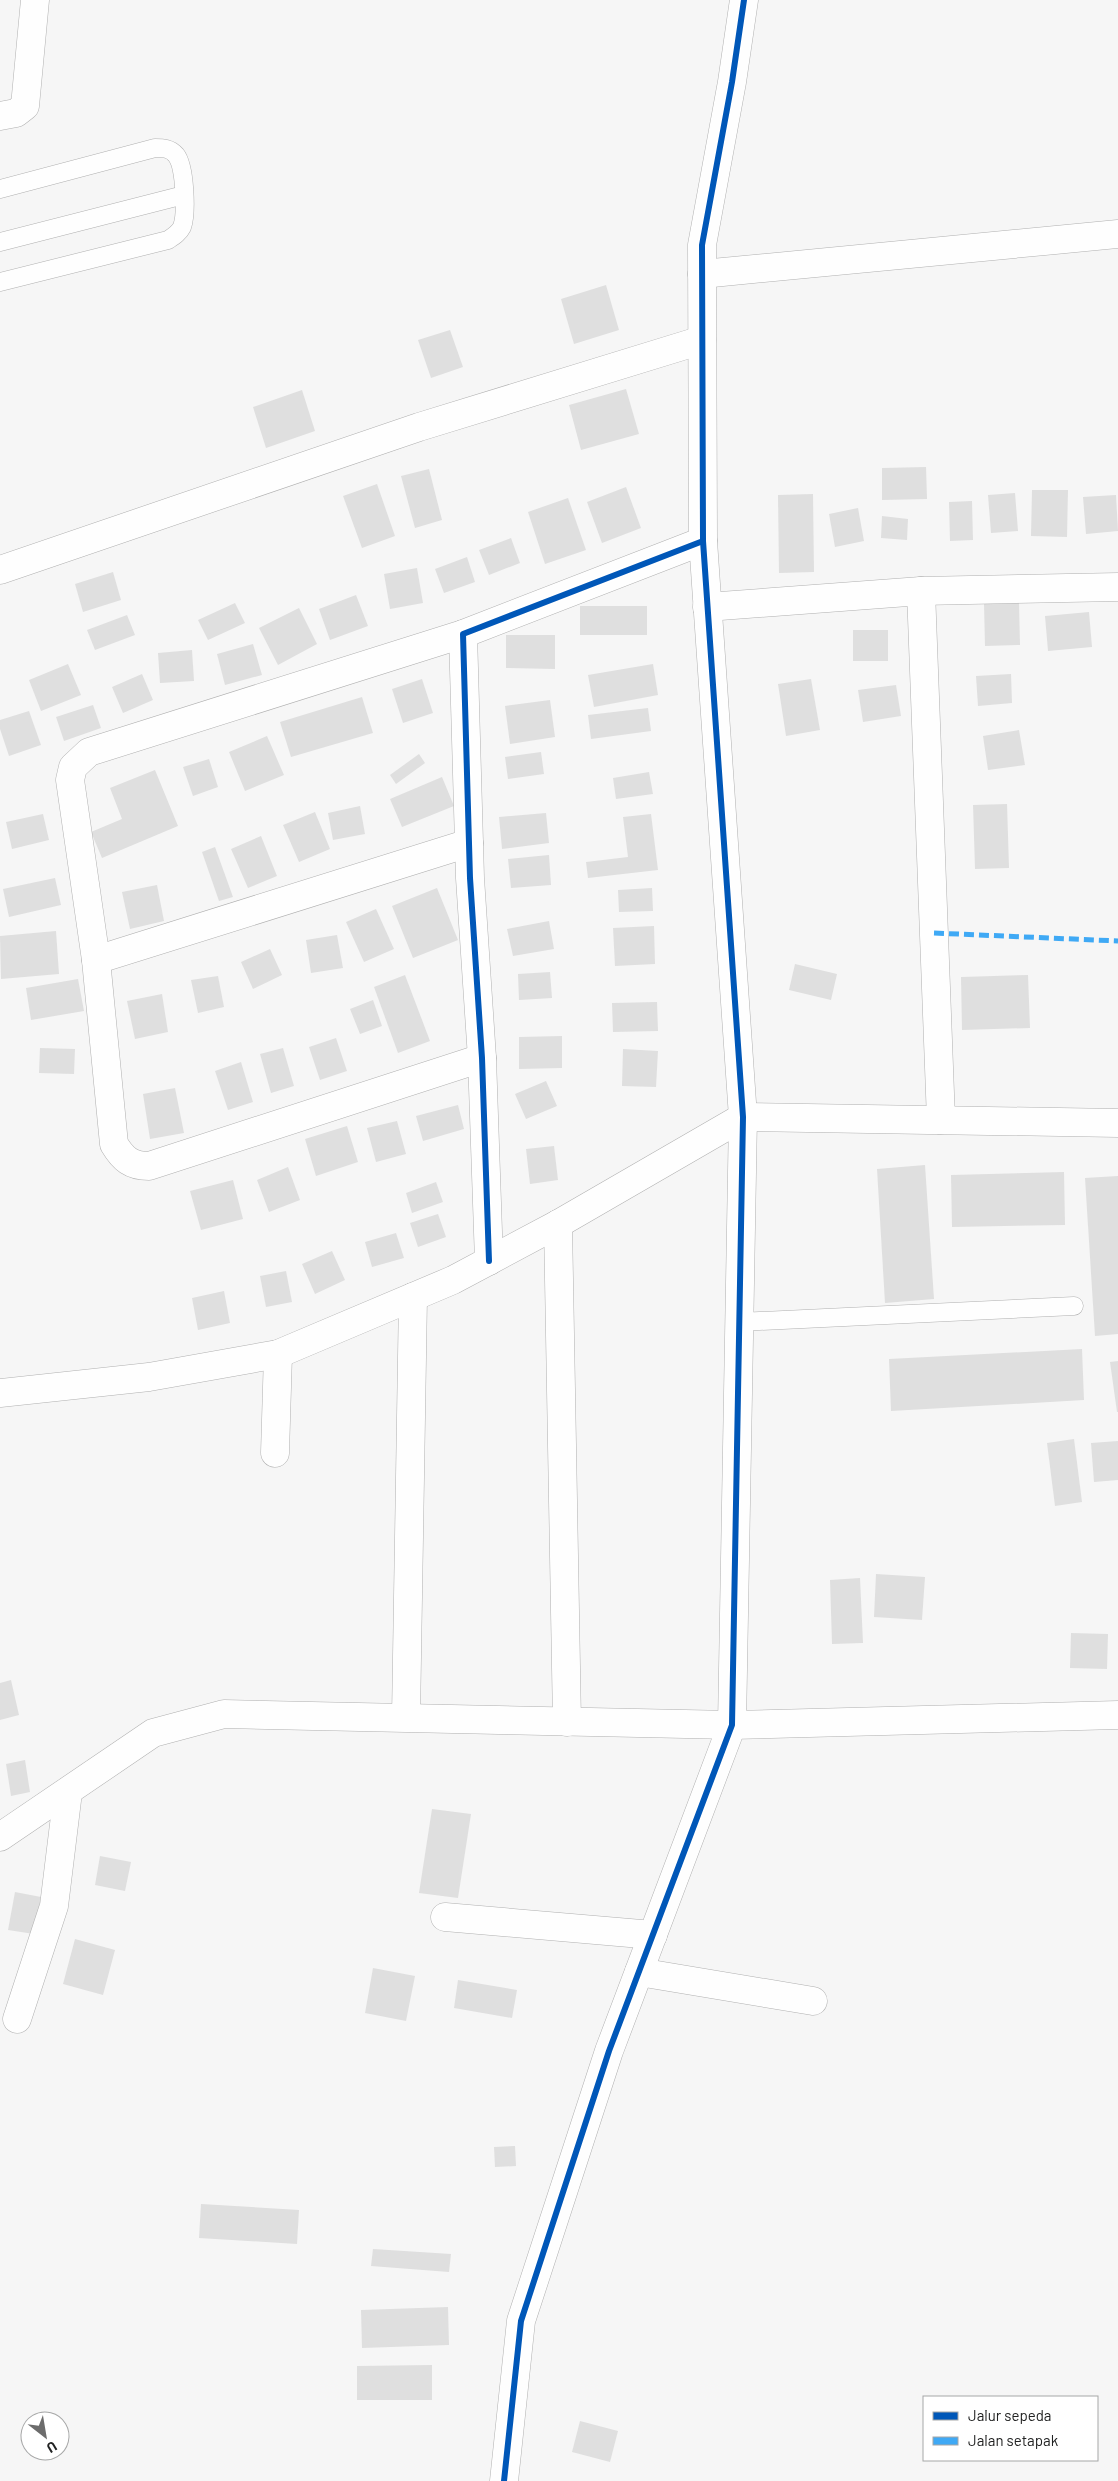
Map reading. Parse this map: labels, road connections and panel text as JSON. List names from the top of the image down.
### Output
{
  "legend": ["Jalur sepeda", "Jalan setapak"],
  "north": "bottom right"
}
